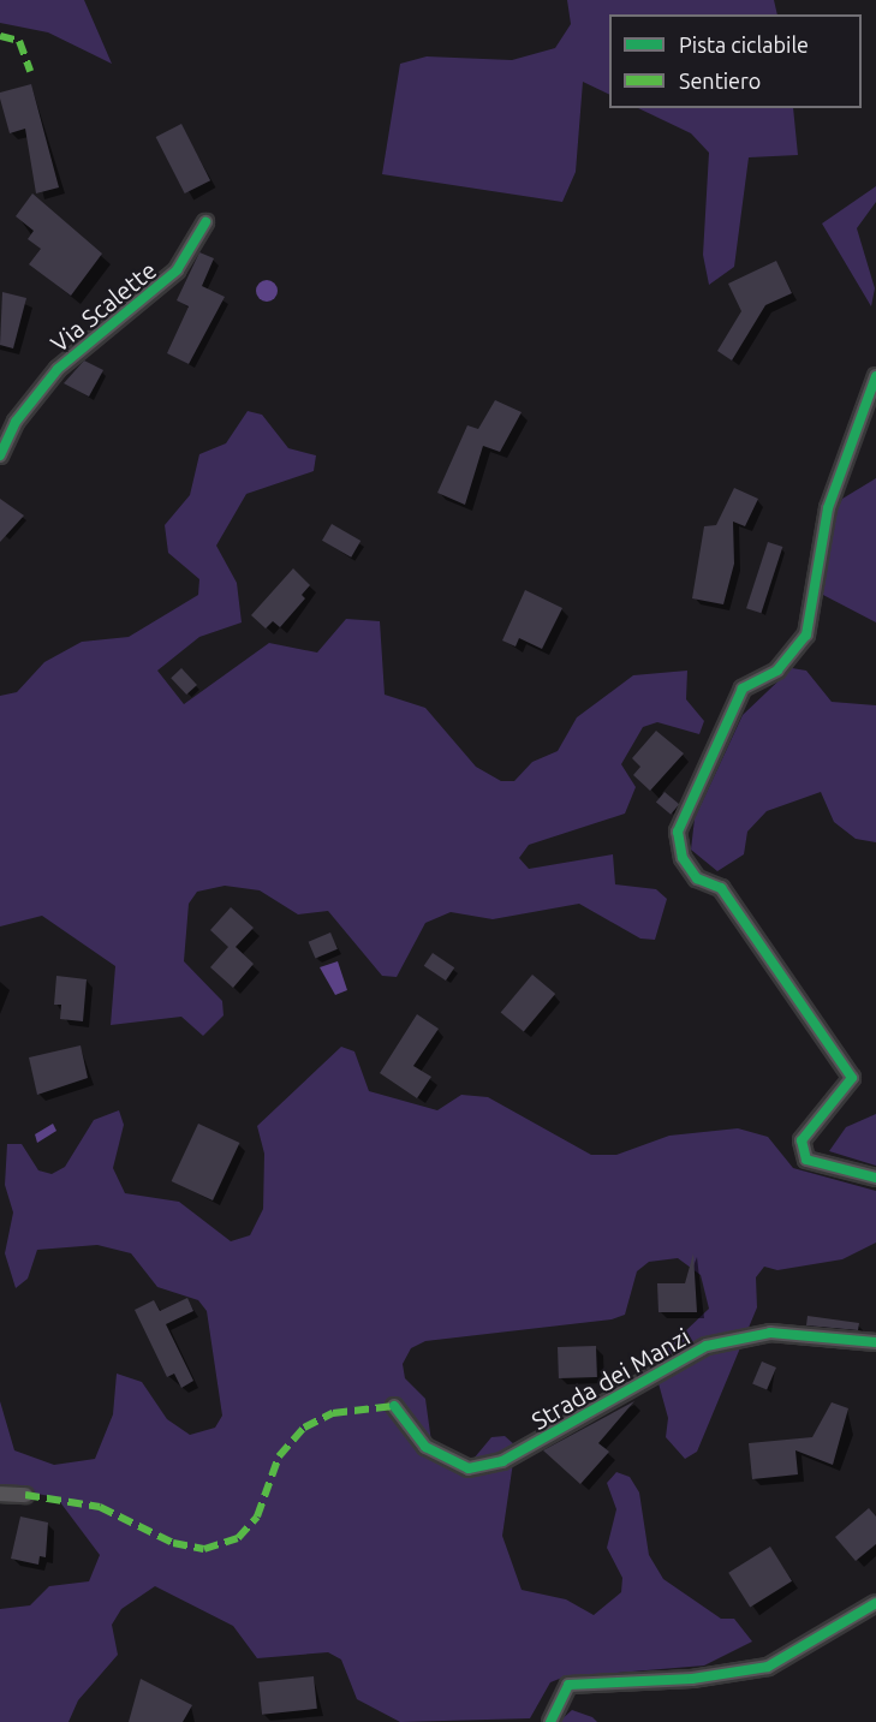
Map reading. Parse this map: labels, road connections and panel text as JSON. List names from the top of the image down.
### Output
{
  "streets": {
    "street": ["Via Scalette", "Strada dei Manzi"]
  },
  "legend": ["Pista ciclabile", "Sentiero"]
}
